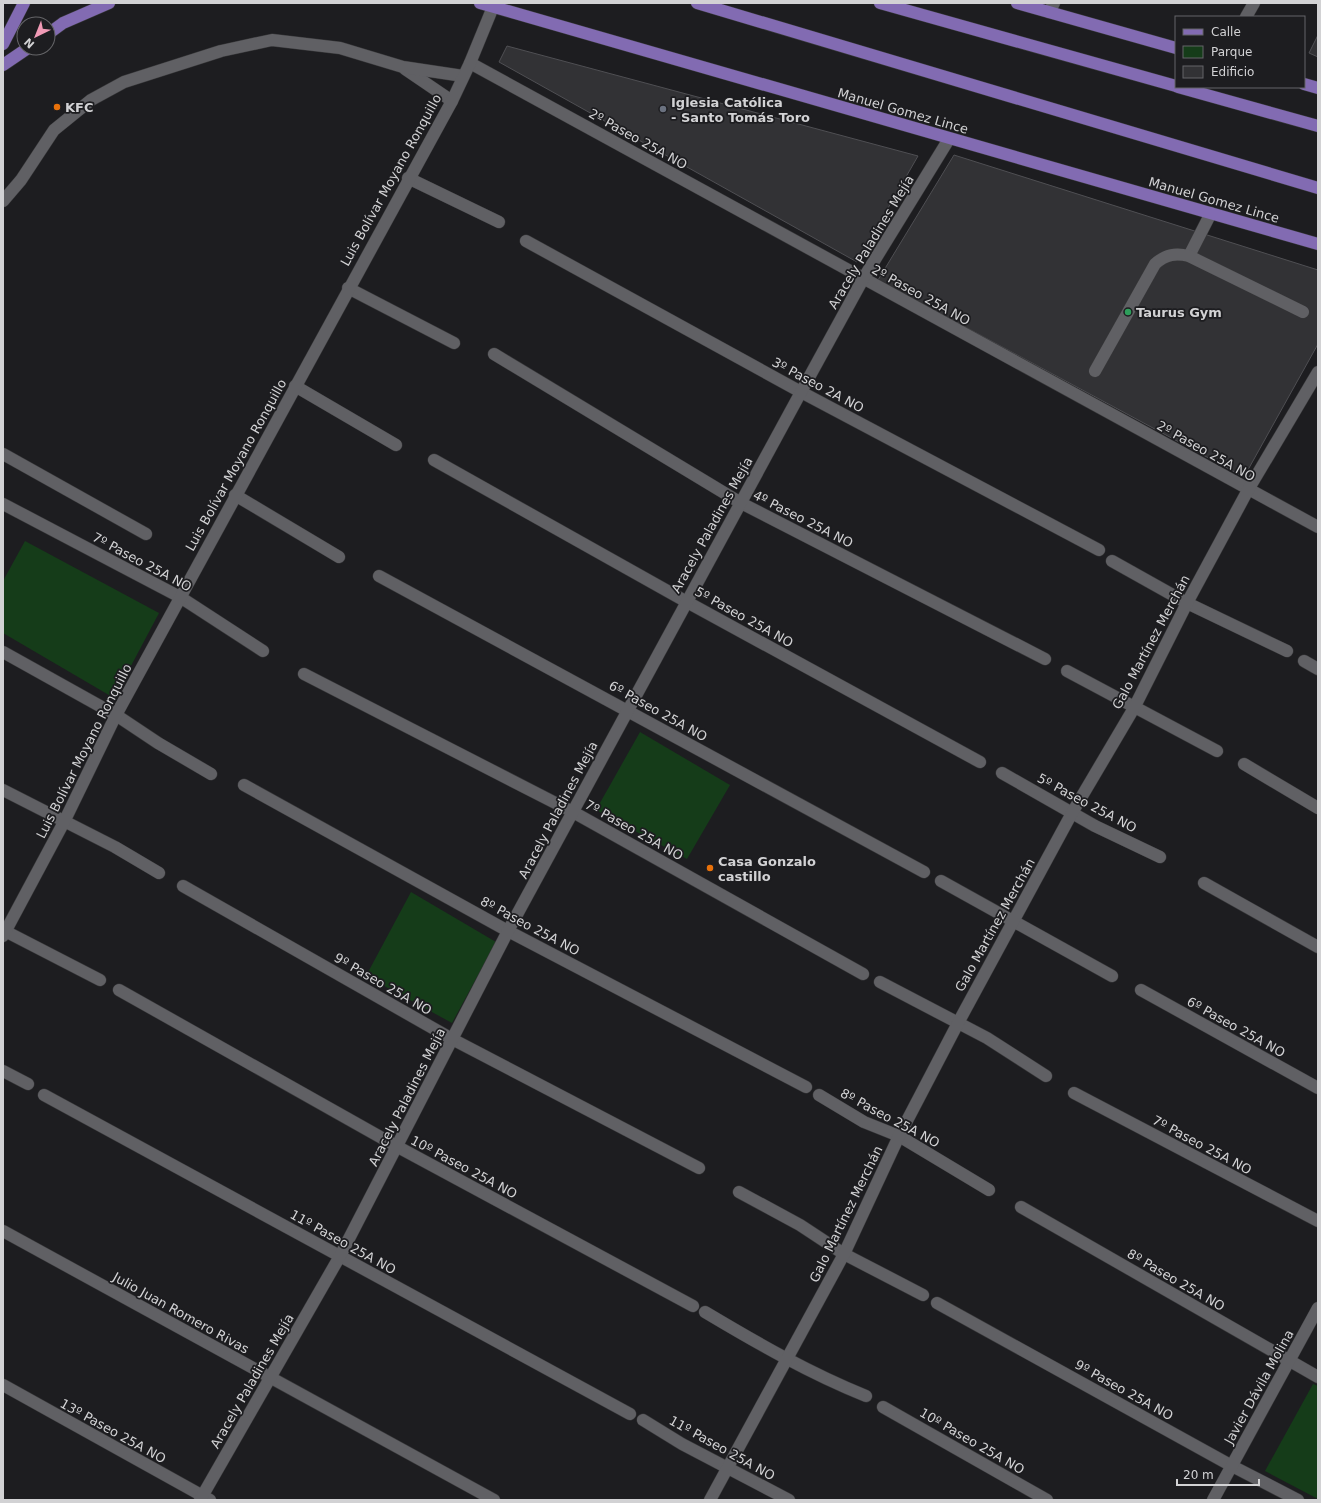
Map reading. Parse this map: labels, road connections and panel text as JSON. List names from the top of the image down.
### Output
{
  "streets": {
    "main road": ["Manuel Gomez Lince"],
    "street": [
      "2º Paseo 25A NO",
      "Luis Bolívar Moyano Ronquillo",
      "Aracely Paladines Mejía",
      "3º Paseo 2A NO",
      "4º Paseo 25A NO",
      "7º Paseo 25A NO",
      "5º Paseo 25A NO",
      "Galo Martínez Merchán",
      "6º Paseo 25A NO",
      "8º Paseo 25A NO",
      "9º Paseo 25A NO",
      "10º Paseo 25A NO",
      "11º Paseo 25A NO",
      "Julio Juan Romero Rivas",
      "Javier Dávila Molina",
      "13º Paseo 25A NO"
    ]
  },
  "crossings": [
    ["Manuel Gomez Lince", "Luis Bolívar Moyano Ronquillo"],
    ["Manuel Gomez Lince", "Aracely Paladines Mejía"],
    ["2º Paseo 25A NO", "Luis Bolívar Moyano Ronquillo"],
    ["2º Paseo 25A NO", "Aracely Paladines Mejía"],
    ["2º Paseo 25A NO", "Galo Martínez Merchán"],
    ["Luis Bolívar Moyano Ronquillo", "7º Paseo 25A NO"],
    ["Aracely Paladines Mejía", "3º Paseo 2A NO"],
    ["Aracely Paladines Mejía", "4º Paseo 25A NO"],
    ["Aracely Paladines Mejía", "7º Paseo 25A NO"],
    ["Aracely Paladines Mejía", "5º Paseo 25A NO"],
    ["Aracely Paladines Mejía", "6º Paseo 25A NO"],
    ["Aracely Paladines Mejía", "8º Paseo 25A NO"],
    ["Aracely Paladines Mejía", "9º Paseo 25A NO"],
    ["Aracely Paladines Mejía", "10º Paseo 25A NO"],
    ["Aracely Paladines Mejía", "11º Paseo 25A NO"],
    ["Aracely Paladines Mejía", "Julio Juan Romero Rivas"],
    ["Aracely Paladines Mejía", "13º Paseo 25A NO"],
    ["5º Paseo 25A NO", "Galo Martínez Merchán"],
    ["Galo Martínez Merchán", "8º Paseo 25A NO"],
    ["Galo Martínez Merchán", "11º Paseo 25A NO"],
    ["8º Paseo 25A NO", "Javier Dávila Molina"],
    ["9º Paseo 25A NO", "Javier Dávila Molina"]
  ],
  "places": [
    "KFC",
    "Iglesia Católica - Santo Tomás Toro",
    "Taurus Gym",
    "Casa Gonzalo castillo"
  ],
  "legend": ["Calle", "Parque", "Edificio"],
  "scale_bar": "20 m",
  "north": "bottom left"
}
